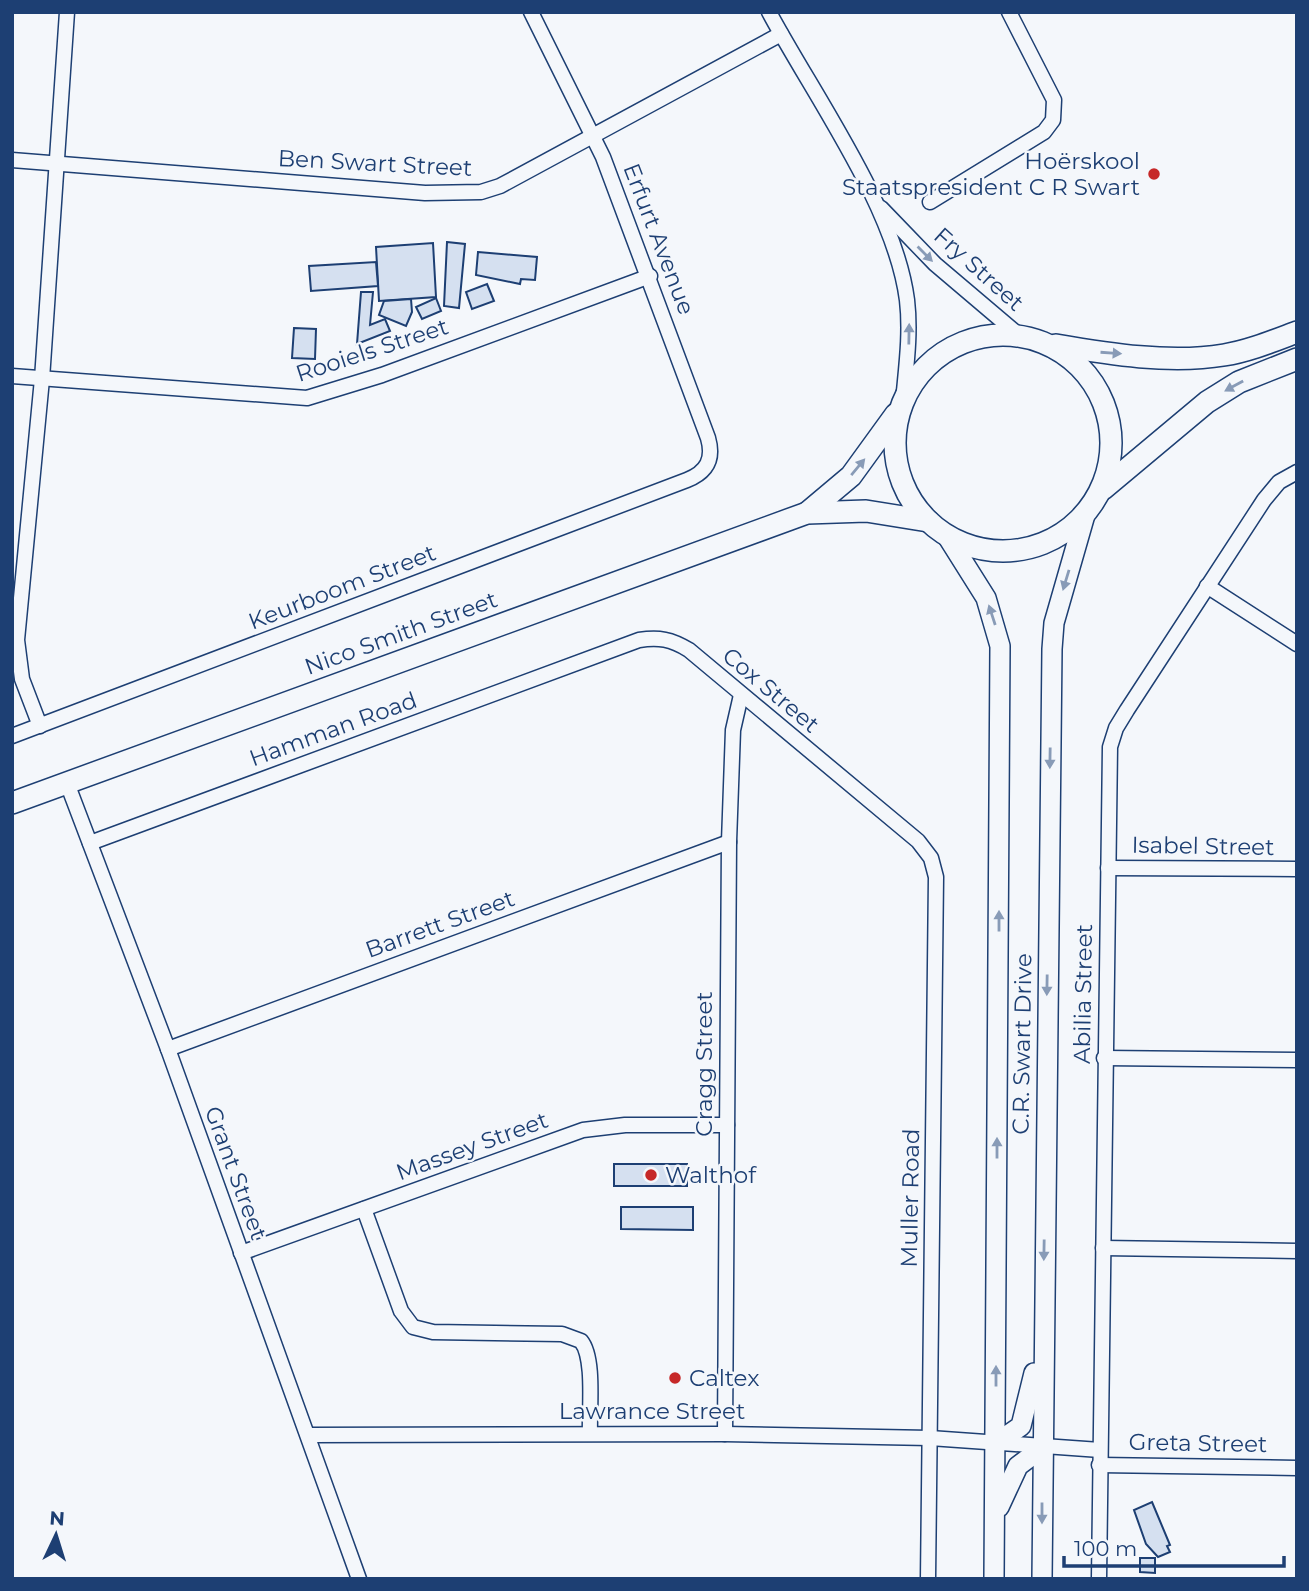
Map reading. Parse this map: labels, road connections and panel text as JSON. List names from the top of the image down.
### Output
{
  "streets": {
    "main road": ["Nico Smith Street", "C.R. Swart Drive"],
    "street": [
      "Ben Swart Street",
      "Erfurt Avenue",
      "Fry Street",
      "Rooiels Street",
      "Keurboom Street",
      "Cox Street",
      "Hamman Road",
      "Isabel Street",
      "Barrett Street",
      "Abilia Street",
      "Cragg Street",
      "Massey Street",
      "Grant Street",
      "Muller Road",
      "Lawrance Street",
      "Greta Street"
    ]
  },
  "crossings": [
    ["Ben Swart Street", "Erfurt Avenue"],
    ["Ben Swart Street", "Fry Street"],
    ["Erfurt Avenue", "Rooiels Street"],
    ["Erfurt Avenue", "Keurboom Street"],
    ["Fry Street", "Nico Smith Street"],
    ["Fry Street", "C.R. Swart Drive"],
    ["Nico Smith Street", "C.R. Swart Drive"],
    ["Nico Smith Street", "Grant Street"],
    ["Cox Street", "Hamman Road"],
    ["Cox Street", "Cragg Street"],
    ["Cox Street", "Muller Road"],
    ["Hamman Road", "Grant Street"],
    ["Isabel Street", "Abilia Street"],
    ["Barrett Street", "Cragg Street"],
    ["Barrett Street", "Grant Street"],
    ["Abilia Street", "Greta Street"],
    ["C.R. Swart Drive", "Lawrance Street"],
    ["C.R. Swart Drive", "Greta Street"],
    ["Cragg Street", "Massey Street"],
    ["Cragg Street", "Lawrance Street"],
    ["Massey Street", "Grant Street"],
    ["Grant Street", "Lawrance Street"],
    ["Muller Road", "Lawrance Street"],
    ["Lawrance Street", "Greta Street"]
  ],
  "places": ["Hoërskool Staatspresident C R Swart", "Walthof", "Caltex"],
  "scale_bar": "100 m",
  "north": "top"
}
